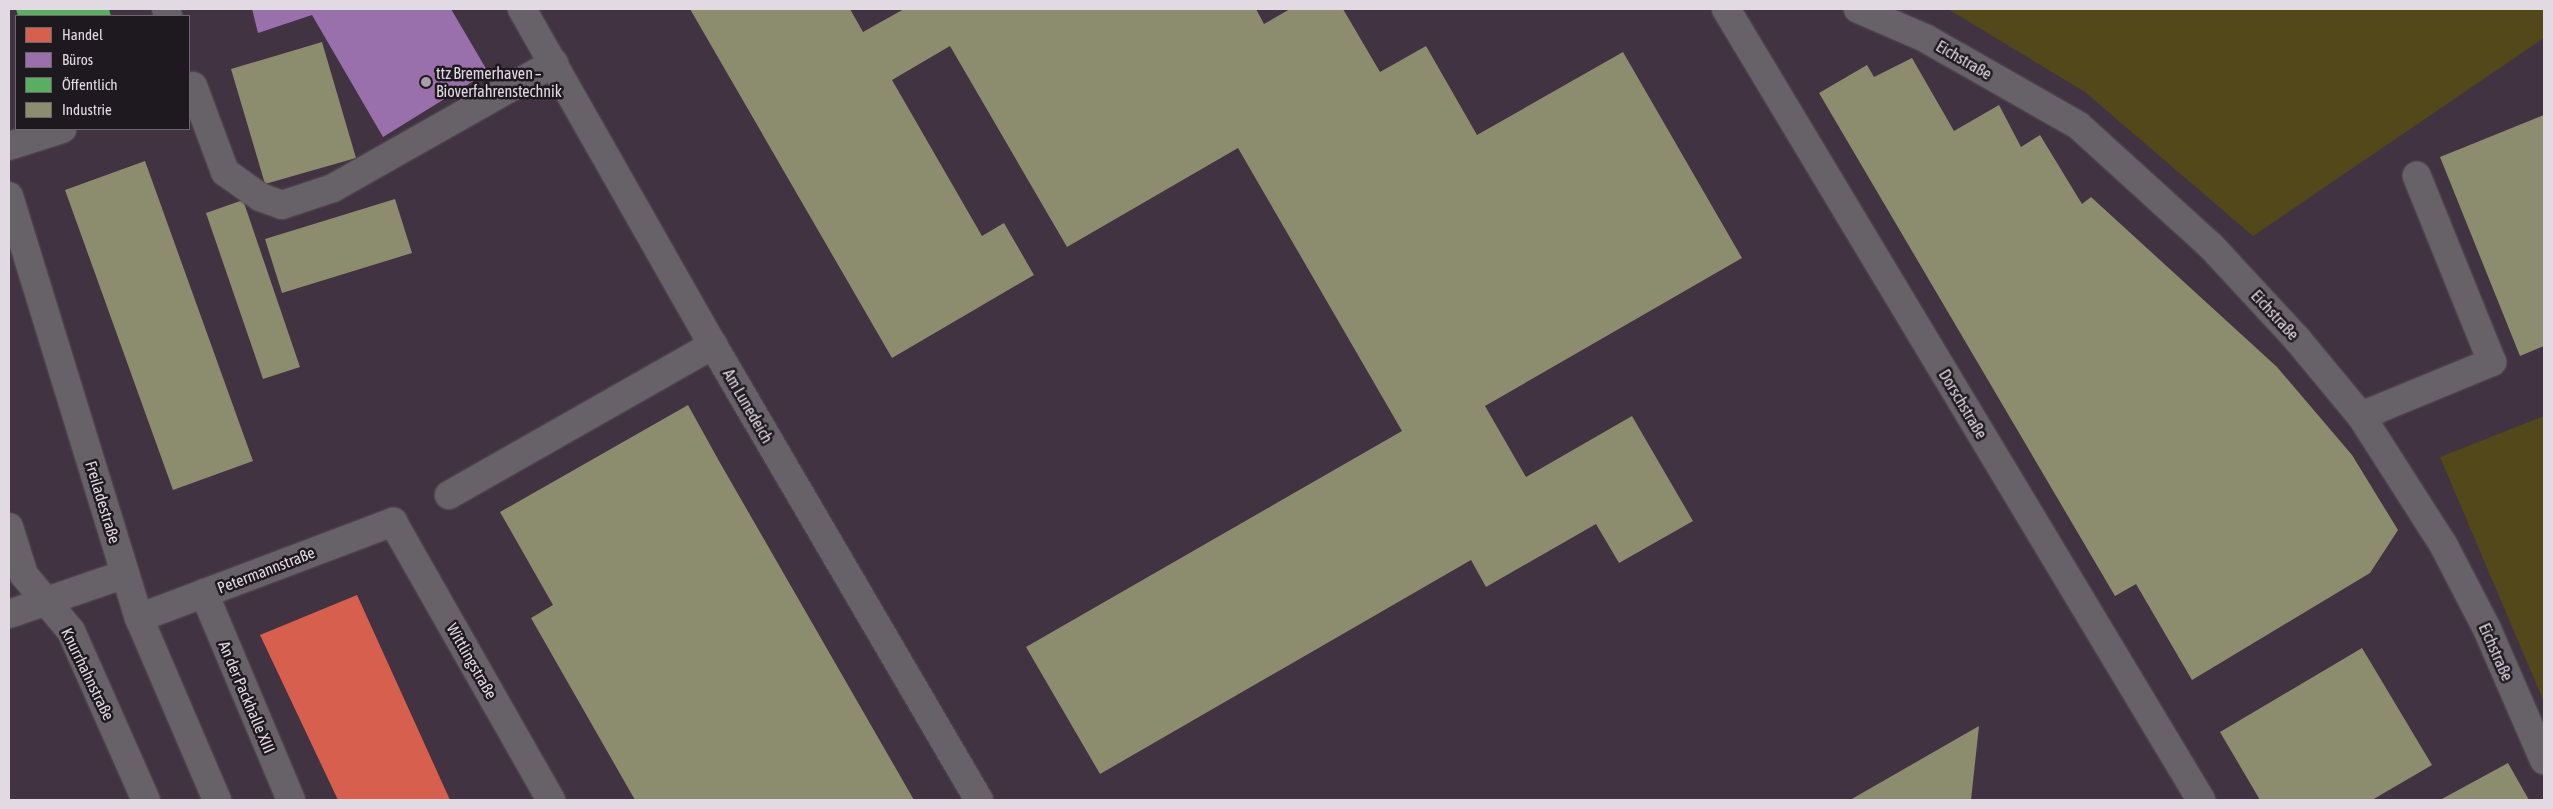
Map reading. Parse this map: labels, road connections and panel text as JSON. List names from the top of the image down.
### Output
{
  "streets": {
    "street": [
      "Eichstraße",
      "Dorschstraße",
      "Am Lunedeich",
      "Freiladestraße",
      "Petermannstraße",
      "Wittlingstraße",
      "Knurrhahnstraße",
      "An der Packhalle XIII"
    ]
  },
  "crossings": [
    ["Freiladestraße", "Petermannstraße"],
    ["Petermannstraße", "Wittlingstraße"],
    ["Petermannstraße", "An der Packhalle XIII"]
  ],
  "places": ["ttz Bremerhaven – Bioverfahrenstechnik"],
  "legend": [
    "Handel",
    "Büros",
    "Öffentlich",
    "Industrie"
  ]
}
